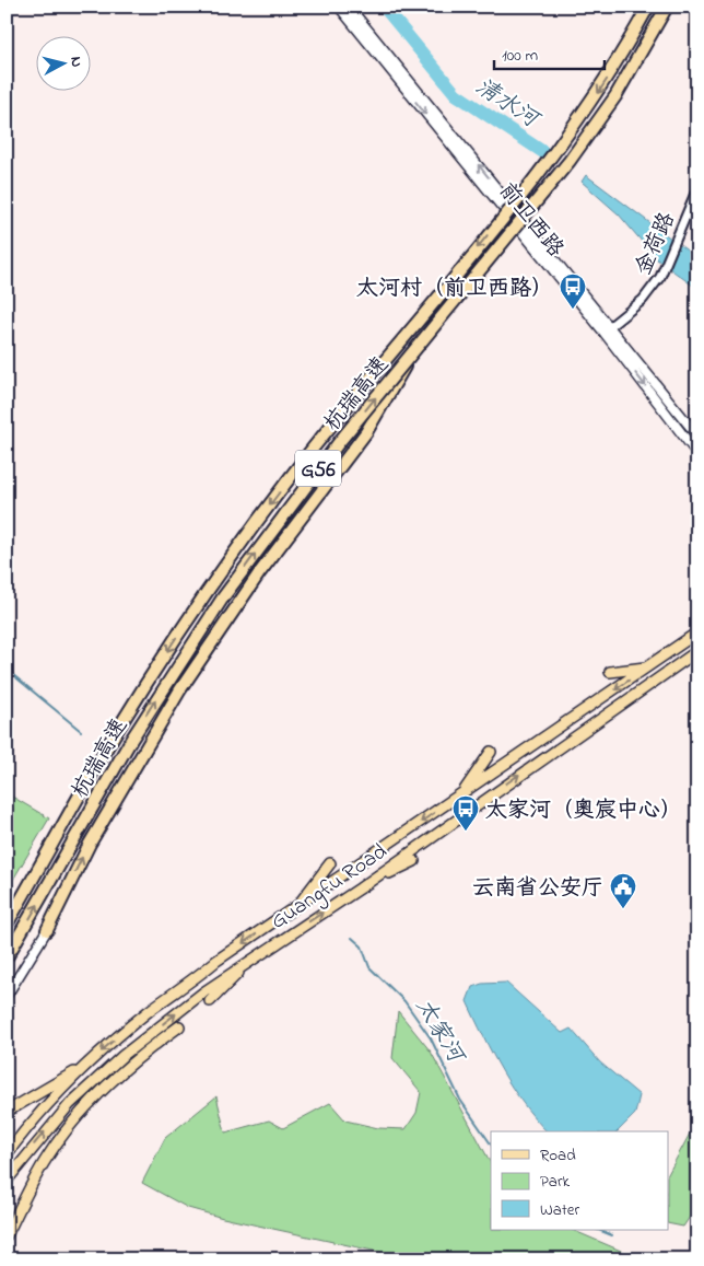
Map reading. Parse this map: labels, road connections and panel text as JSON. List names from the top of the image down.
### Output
{
  "streets": {
    "highway": ["杭瑞高速", "G56"],
    "main road": ["前卫西路", "Guangfu Road"],
    "street": ["金荷路"]
  },
  "crossings": [
    ["前卫西路", "金荷路"]
  ],
  "water": ["清水河", "太家河"],
  "places": {
    "bus stop": ["太河村（前卫西路）", "太家河（奥宸中心）"],
    "public building": ["云南省公安厅"]
  },
  "legend": ["Road", "Park", "Water"],
  "scale_bar": "100 m",
  "north": "right"
}
